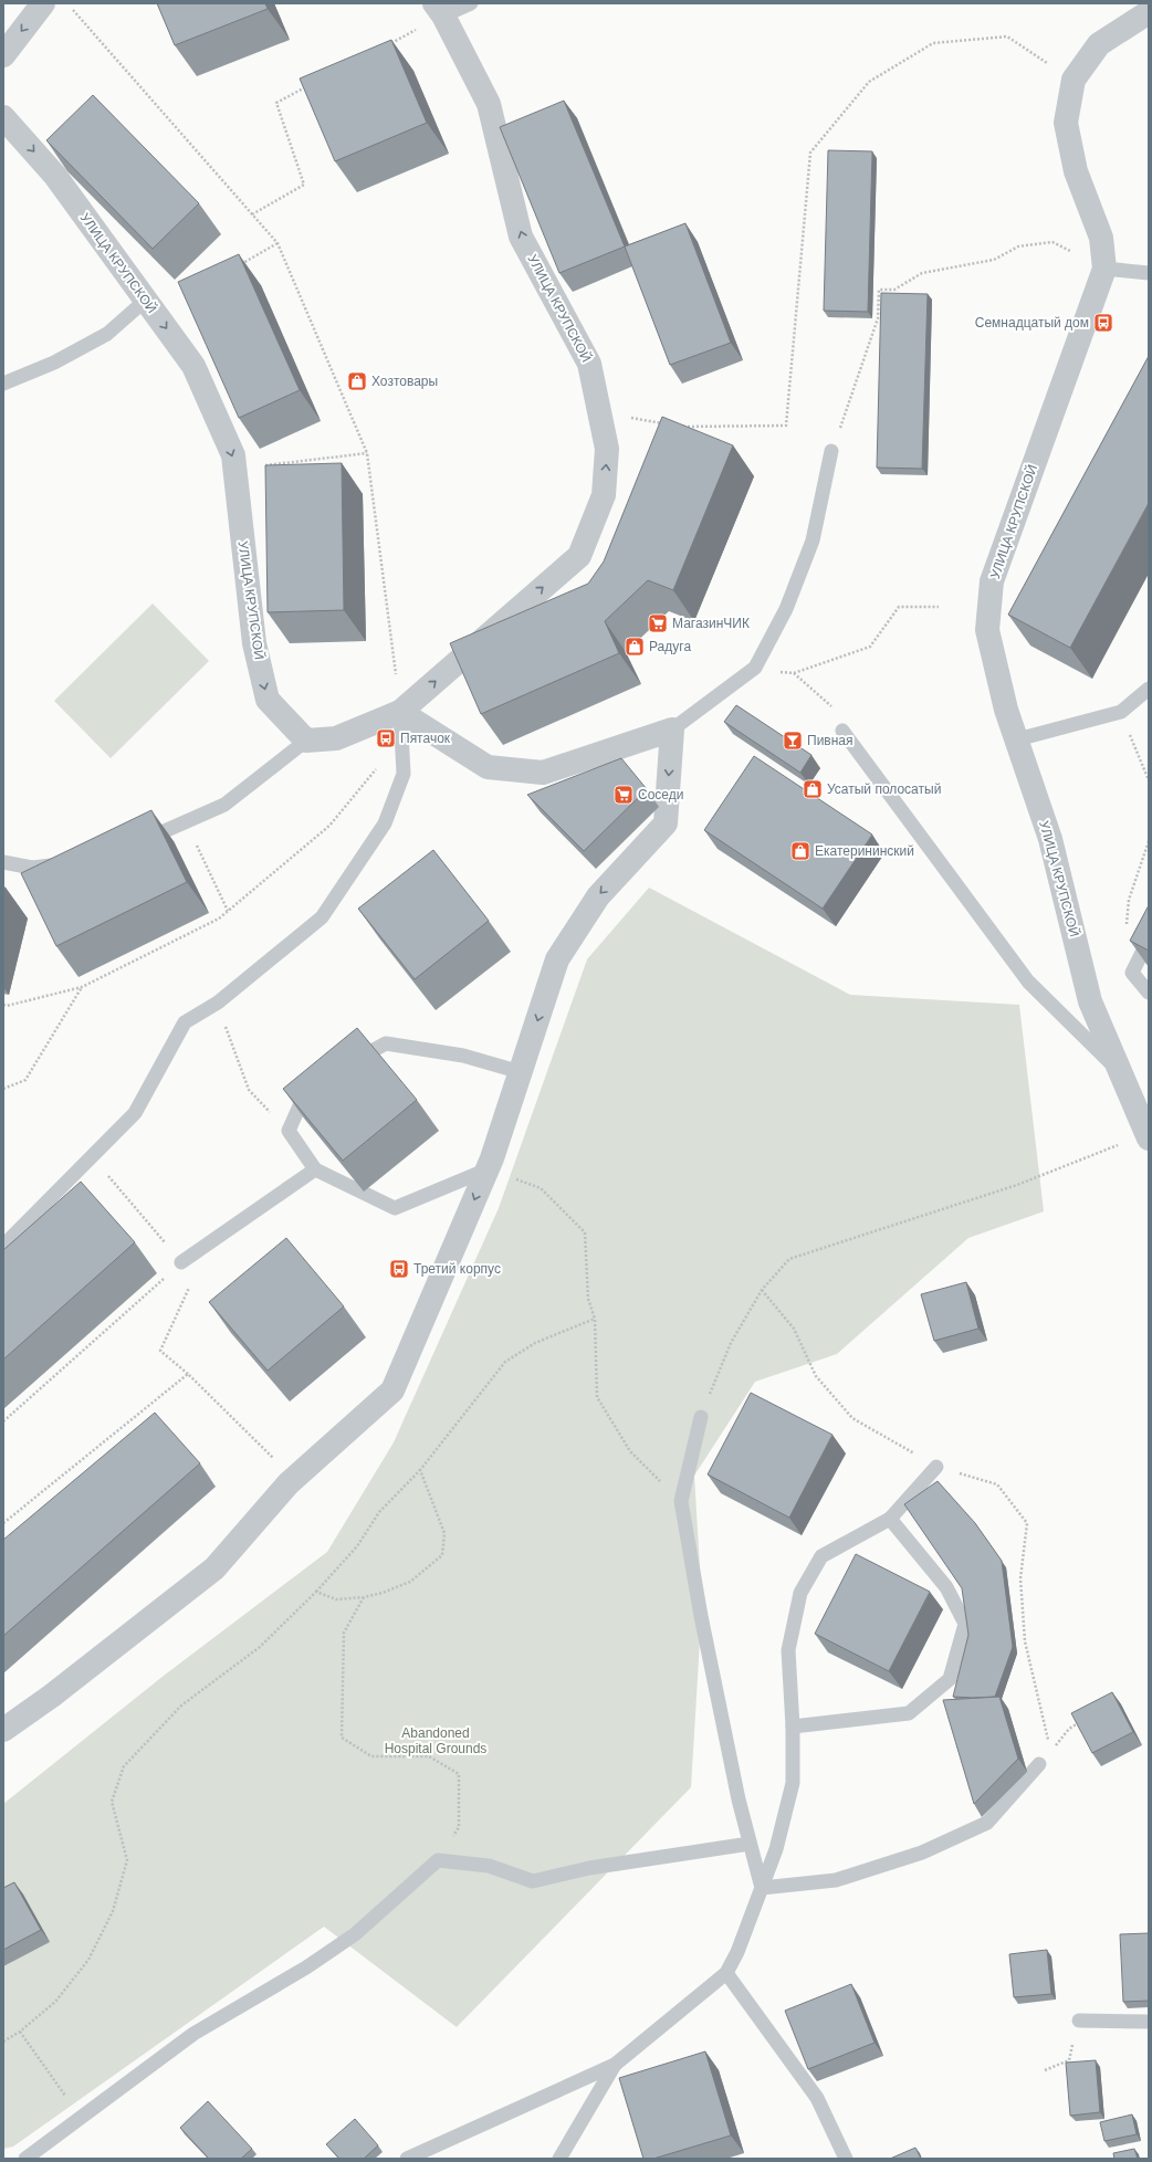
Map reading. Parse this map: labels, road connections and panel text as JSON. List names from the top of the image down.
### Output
{
  "streets": {
    "street": ["УЛИЦА КРУПСКОЙ"]
  },
  "parks": ["Abandoned Hospital Grounds"],
  "places": {
    "bus stop": ["Семнадцатый дом", "Пятачок", "Третий корпус"],
    "shop": [
      "Хозтовары",
      "Радуга",
      "Усатый полосатый",
      "Екатерининский"
    ],
    "supermarket": ["МагазинЧИК", "Соседи"],
    "bar": ["Пивная"]
  }
}
